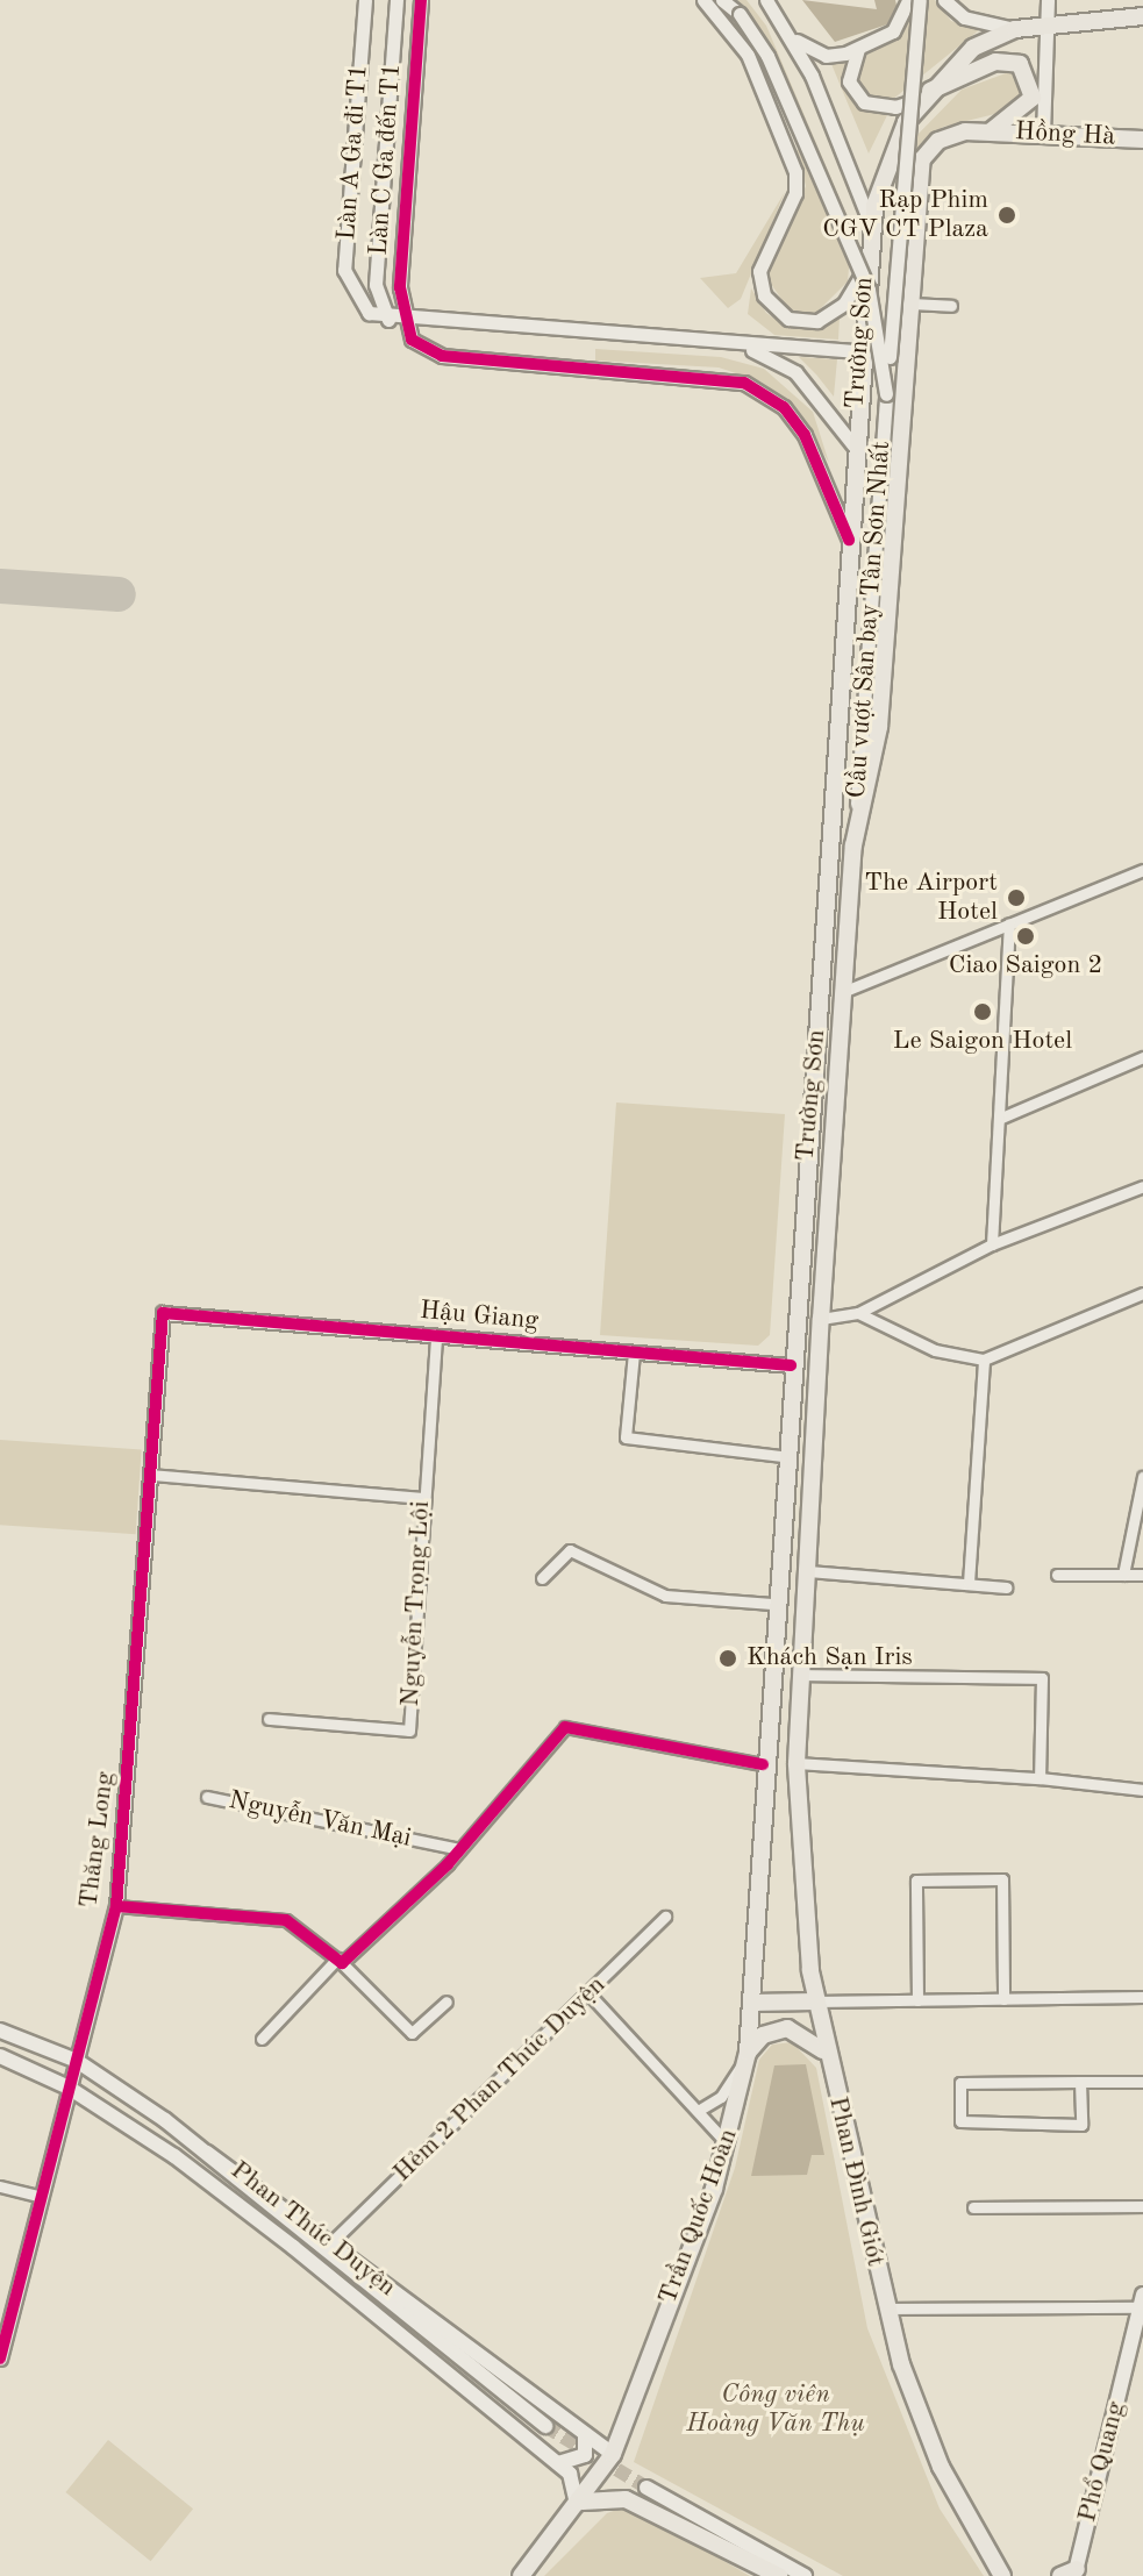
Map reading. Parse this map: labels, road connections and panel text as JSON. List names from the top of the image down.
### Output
{
  "streets": {
    "main road": [
      "Hồng Hà",
      "Trường Sơn",
      "Phan Đình Giót",
      "Trần Quốc Hoàn",
      "Phan Thúc Duyện",
      "Phổ Quang"
    ],
    "street": [
      "Làn A Ga đi T1",
      "Làn C Ga đến T1",
      "Cầu vượt Sân bay Tân Sơn Nhất",
      "Hậu Giang",
      "Nguyễn Trọng Lội",
      "Nguyễn Văn Mại",
      "Thăng Long",
      "Hẻm 2 Phan Thúc Duyện"
    ]
  },
  "crossings": [
    ["Hồng Hà", "Trường Sơn"],
    ["Làn A Ga đi T1", "Làn C Ga đến T1"],
    ["Trường Sơn", "Cầu vượt Sân bay Tân Sơn Nhất"],
    ["Trường Sơn", "Hậu Giang"],
    ["Trường Sơn", "Phan Đình Giót"],
    ["Trường Sơn", "Trần Quốc Hoàn"],
    ["Hậu Giang", "Nguyễn Trọng Lội"],
    ["Hậu Giang", "Thăng Long"],
    ["Thăng Long", "Phan Thúc Duyện"],
    ["Hẻm 2 Phan Thúc Duyện", "Phan Thúc Duyện"],
    ["Trần Quốc Hoàn", "Phan Thúc Duyện"]
  ],
  "parks": ["Công viên Hoàng Văn Thụ"],
  "places": [
    "Rạp Phim CGV CT Plaza",
    "The Airport Hotel",
    "Ciao Saigon 2",
    "Le Saigon Hotel",
    "Khách Sạn Iris"
  ]
}
